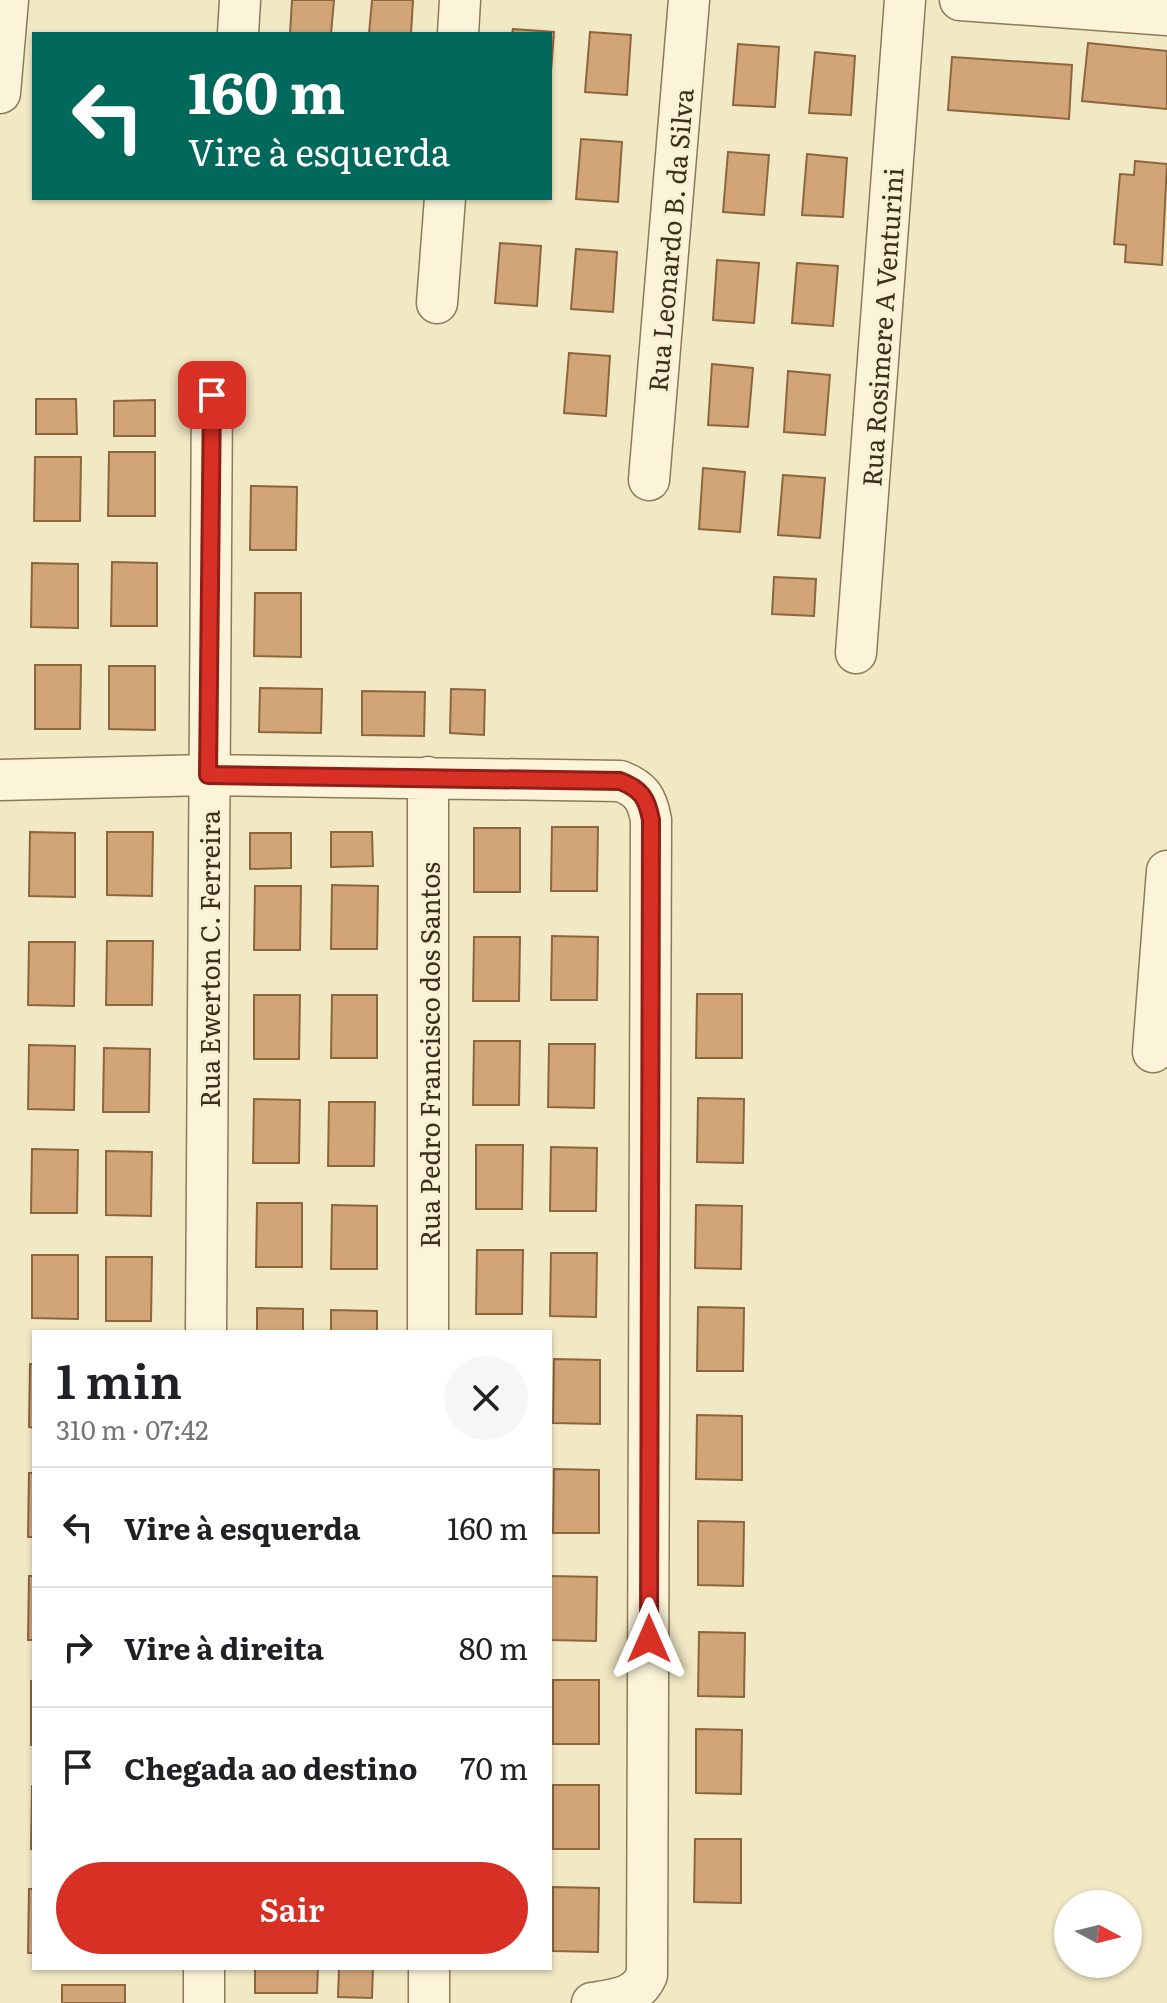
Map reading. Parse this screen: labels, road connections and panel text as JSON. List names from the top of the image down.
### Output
{
  "streets": {
    "street": [
      "Rua Leonardo B. da Silva",
      "Rua Rosimere A Venturini",
      "Rua Ewerton C. Ferreira",
      "Rua Pedro Francisco dos Santos"
    ]
  },
  "north": "right",
  "page": {
    "turn": ["160 m", "Vire à esquerda"],
    "heading": ["1 min", "310 m · 07:42"],
    "list": [
      {
        "name": "Vire à esquerda",
        "value": "160 m"
      },
      {
        "name": "Vire à direita",
        "value": "80 m"
      },
      {
        "name": "Chegada ao destino",
        "value": "70 m"
      }
    ],
    "buttons": "Sair"
  }
}
